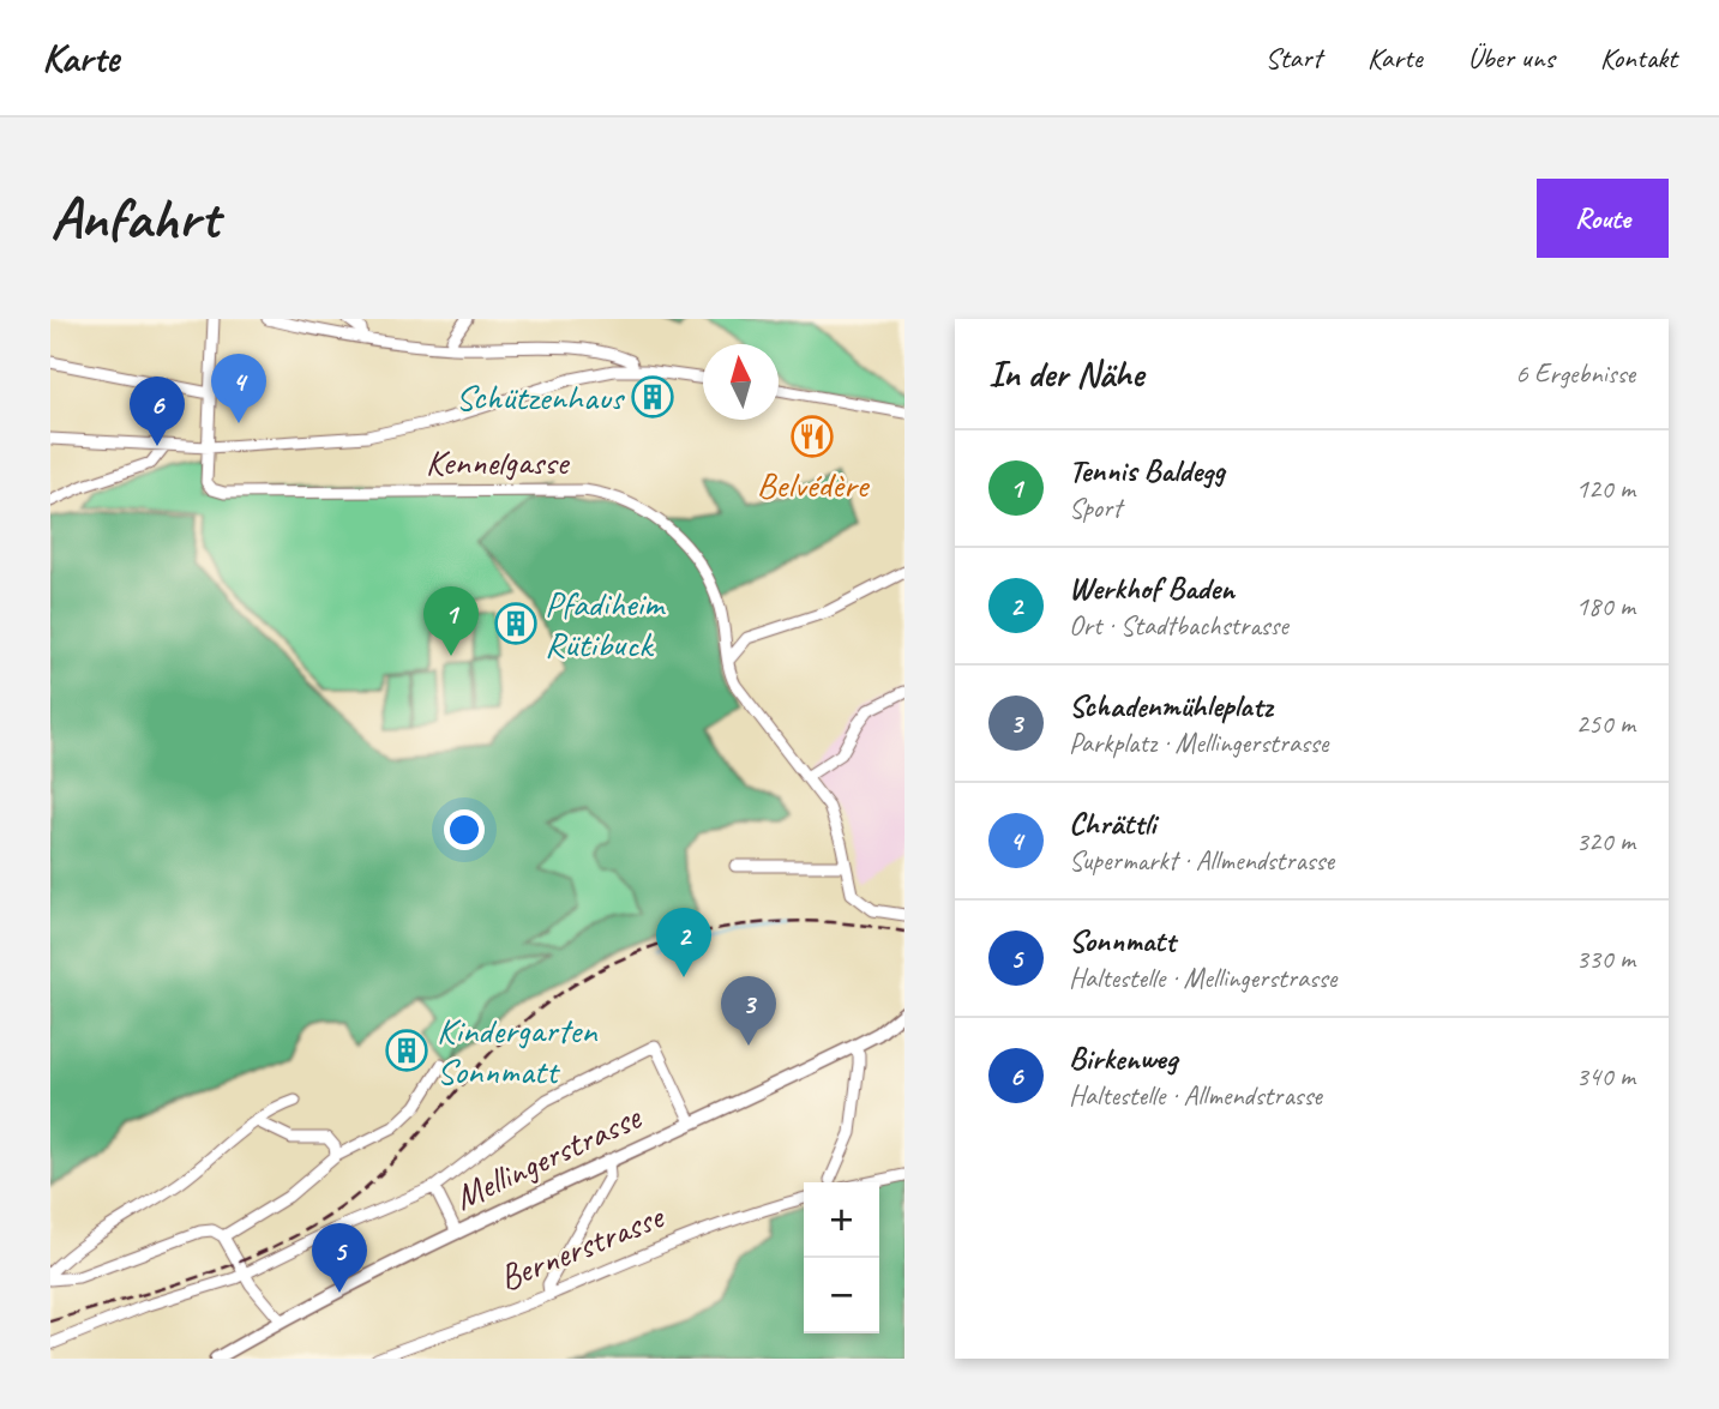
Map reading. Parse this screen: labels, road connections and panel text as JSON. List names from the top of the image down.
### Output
{
  "streets": {
    "main road": ["Mellingerstrasse"],
    "street": ["Kennelgasse", "Bernerstrasse"]
  },
  "places": {
    "building": ["Schützenhaus", "Pfadiheim Rütibuck", "Kindergarten Sonnmatt"],
    "restaurant": ["Belvédère"]
  },
  "north": "top",
  "page": {
    "header": "Karte",
    "nav": [
      "Start",
      "Karte",
      "Über uns",
      "Kontakt"
    ],
    "buttons": "Route",
    "title": "Anfahrt",
    "heading": ["In der Nähe", "6 Ergebnisse"],
    "pins": [
      "4",
      "6",
      "1",
      "2",
      "3",
      "5"
    ],
    "list": [
      {
        "mark": "1",
        "name": "Tennis Baldegg",
        "note": "Sport",
        "value": "120 m"
      },
      {
        "mark": "2",
        "name": "Werkhof Baden",
        "note": "Ort · Stadtbachstrasse",
        "value": "180 m"
      },
      {
        "mark": "3",
        "name": "Schadenmühleplatz",
        "note": "Parkplatz · Mellingerstrasse",
        "value": "250 m"
      },
      {
        "mark": "4",
        "name": "Chrättli",
        "note": "Supermarkt · Allmendstrasse",
        "value": "320 m"
      },
      {
        "mark": "5",
        "name": "Sonnmatt",
        "note": "Haltestelle · Mellingerstrasse",
        "value": "330 m"
      },
      {
        "mark": "6",
        "name": "Birkenweg",
        "note": "Haltestelle · Allmendstrasse",
        "value": "340 m"
      }
    ],
    "map_buttons": ["+", "−"]
  }
}
